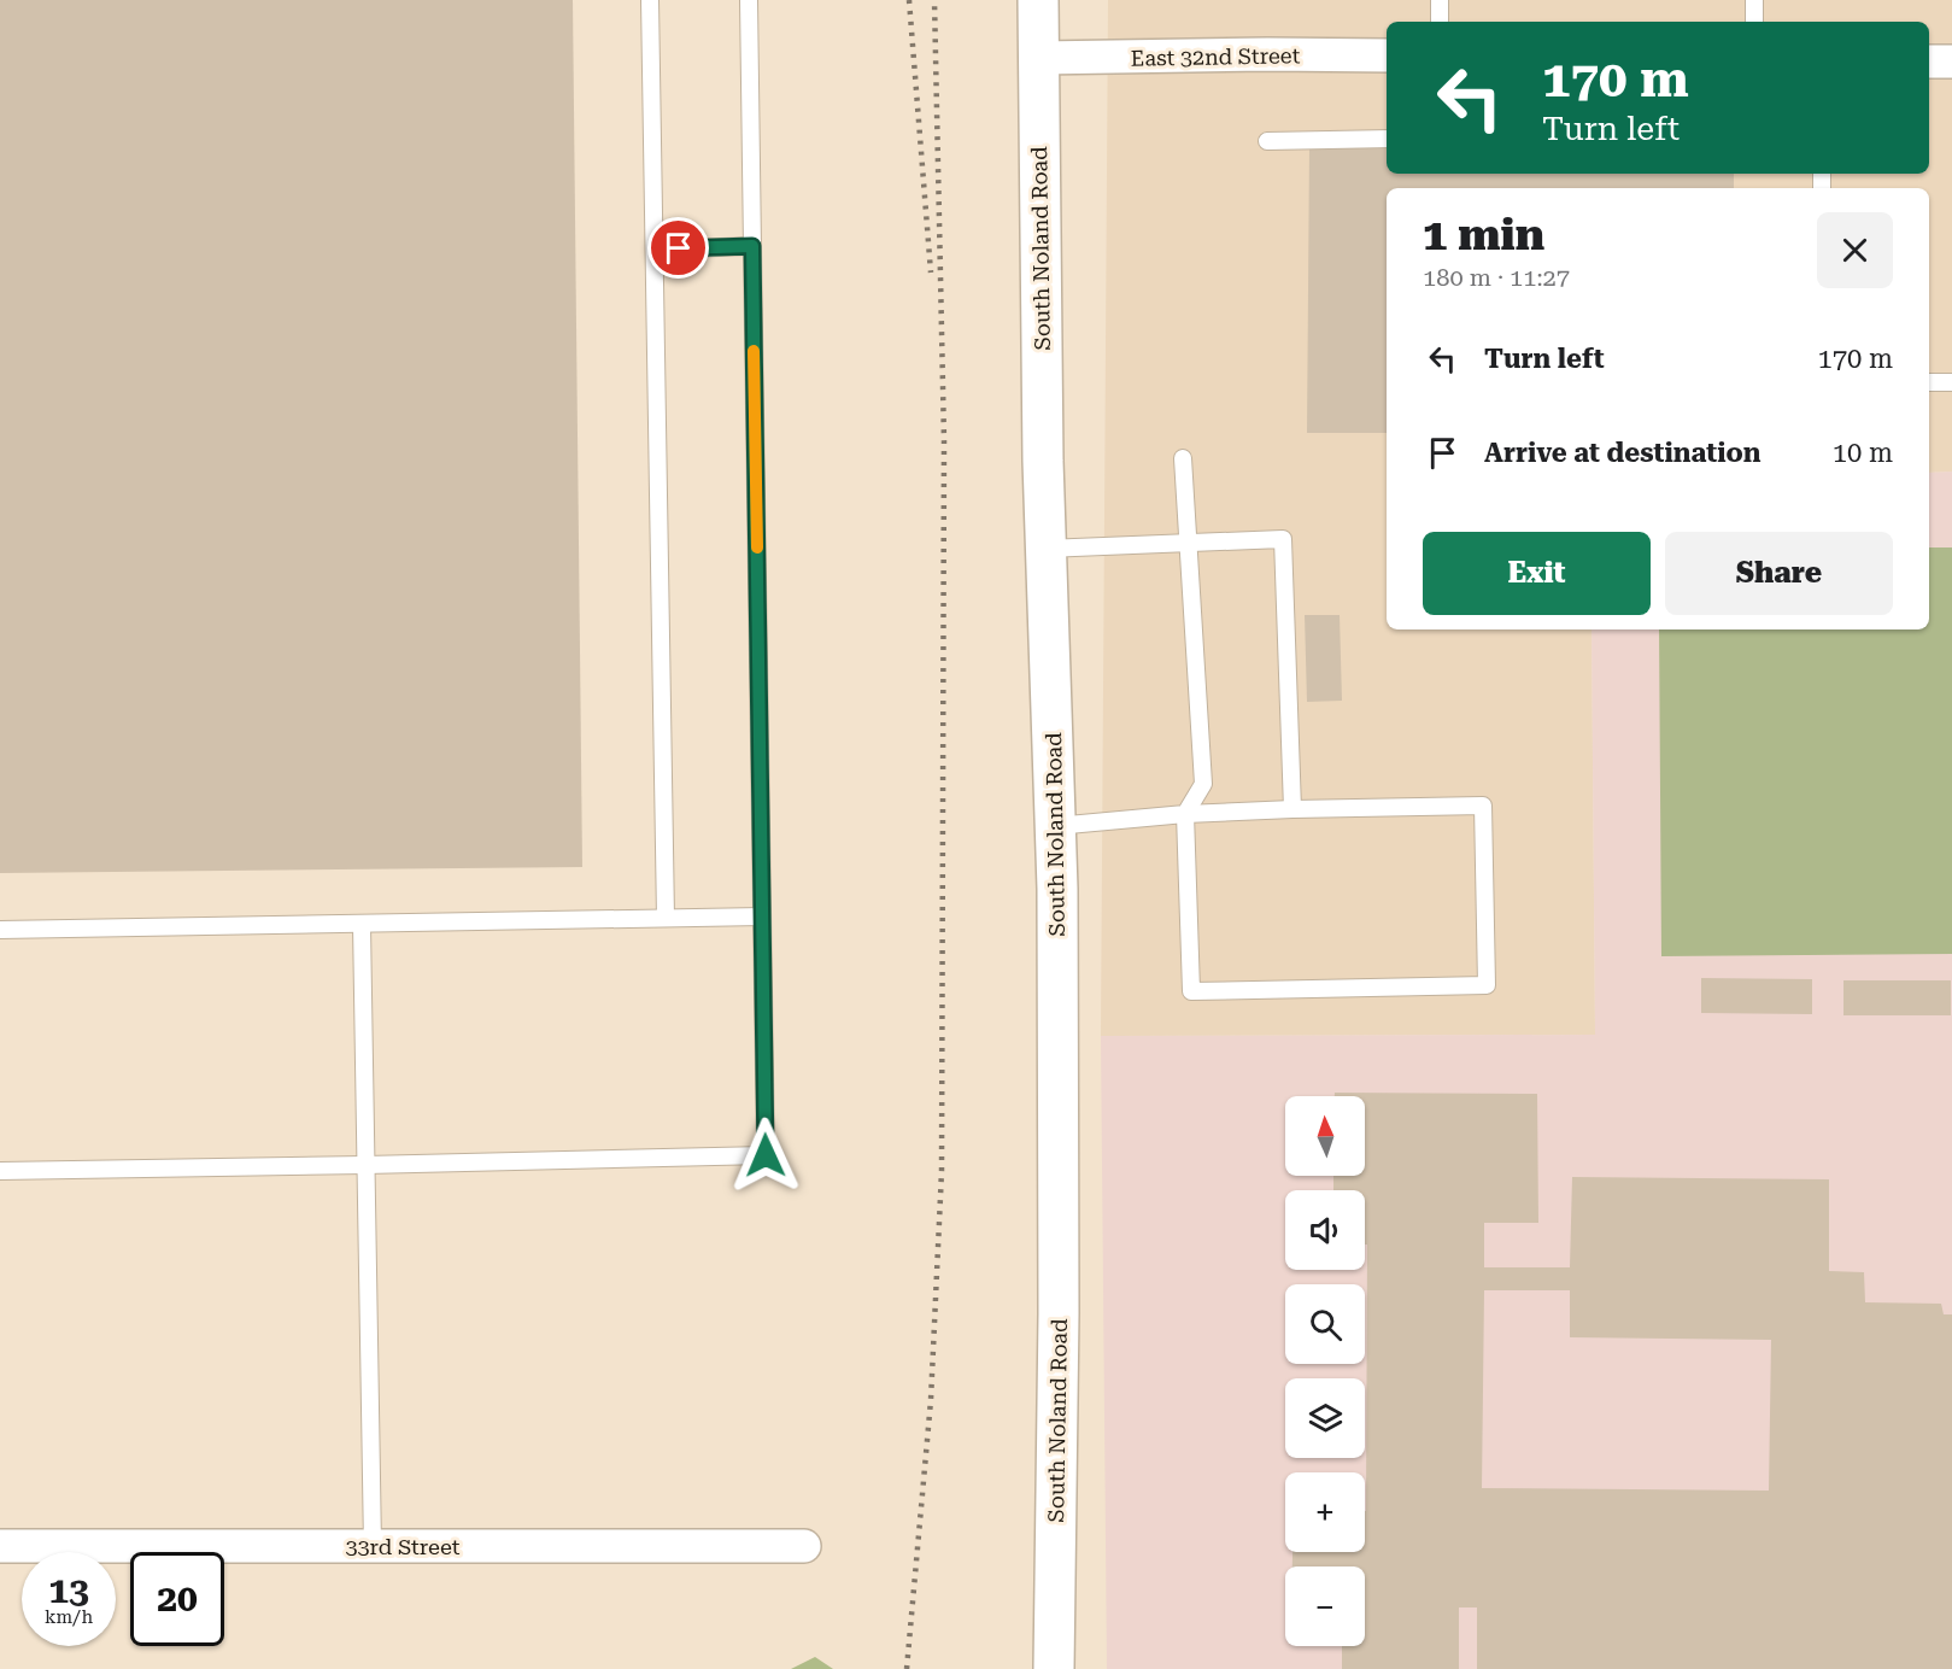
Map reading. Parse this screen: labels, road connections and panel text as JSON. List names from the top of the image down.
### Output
{
  "streets": {
    "main road": ["South Noland Road"],
    "street": ["East 32nd Street", "33rd Street"]
  },
  "crossings": [
    ["East 32nd Street", "South Noland Road"]
  ],
  "north": "top",
  "page": {
    "turn": ["170 m", "Turn left"],
    "heading": ["1 min", "180 m · 11:27"],
    "list": [
      {
        "name": "Turn left",
        "value": "170 m"
      },
      {
        "name": "Arrive at destination",
        "value": "10 m"
      }
    ],
    "buttons": ["Exit", "Share"],
    "map_buttons": ["+", "−"],
    "speed": "13 km/h",
    "limit": "20"
  }
}
